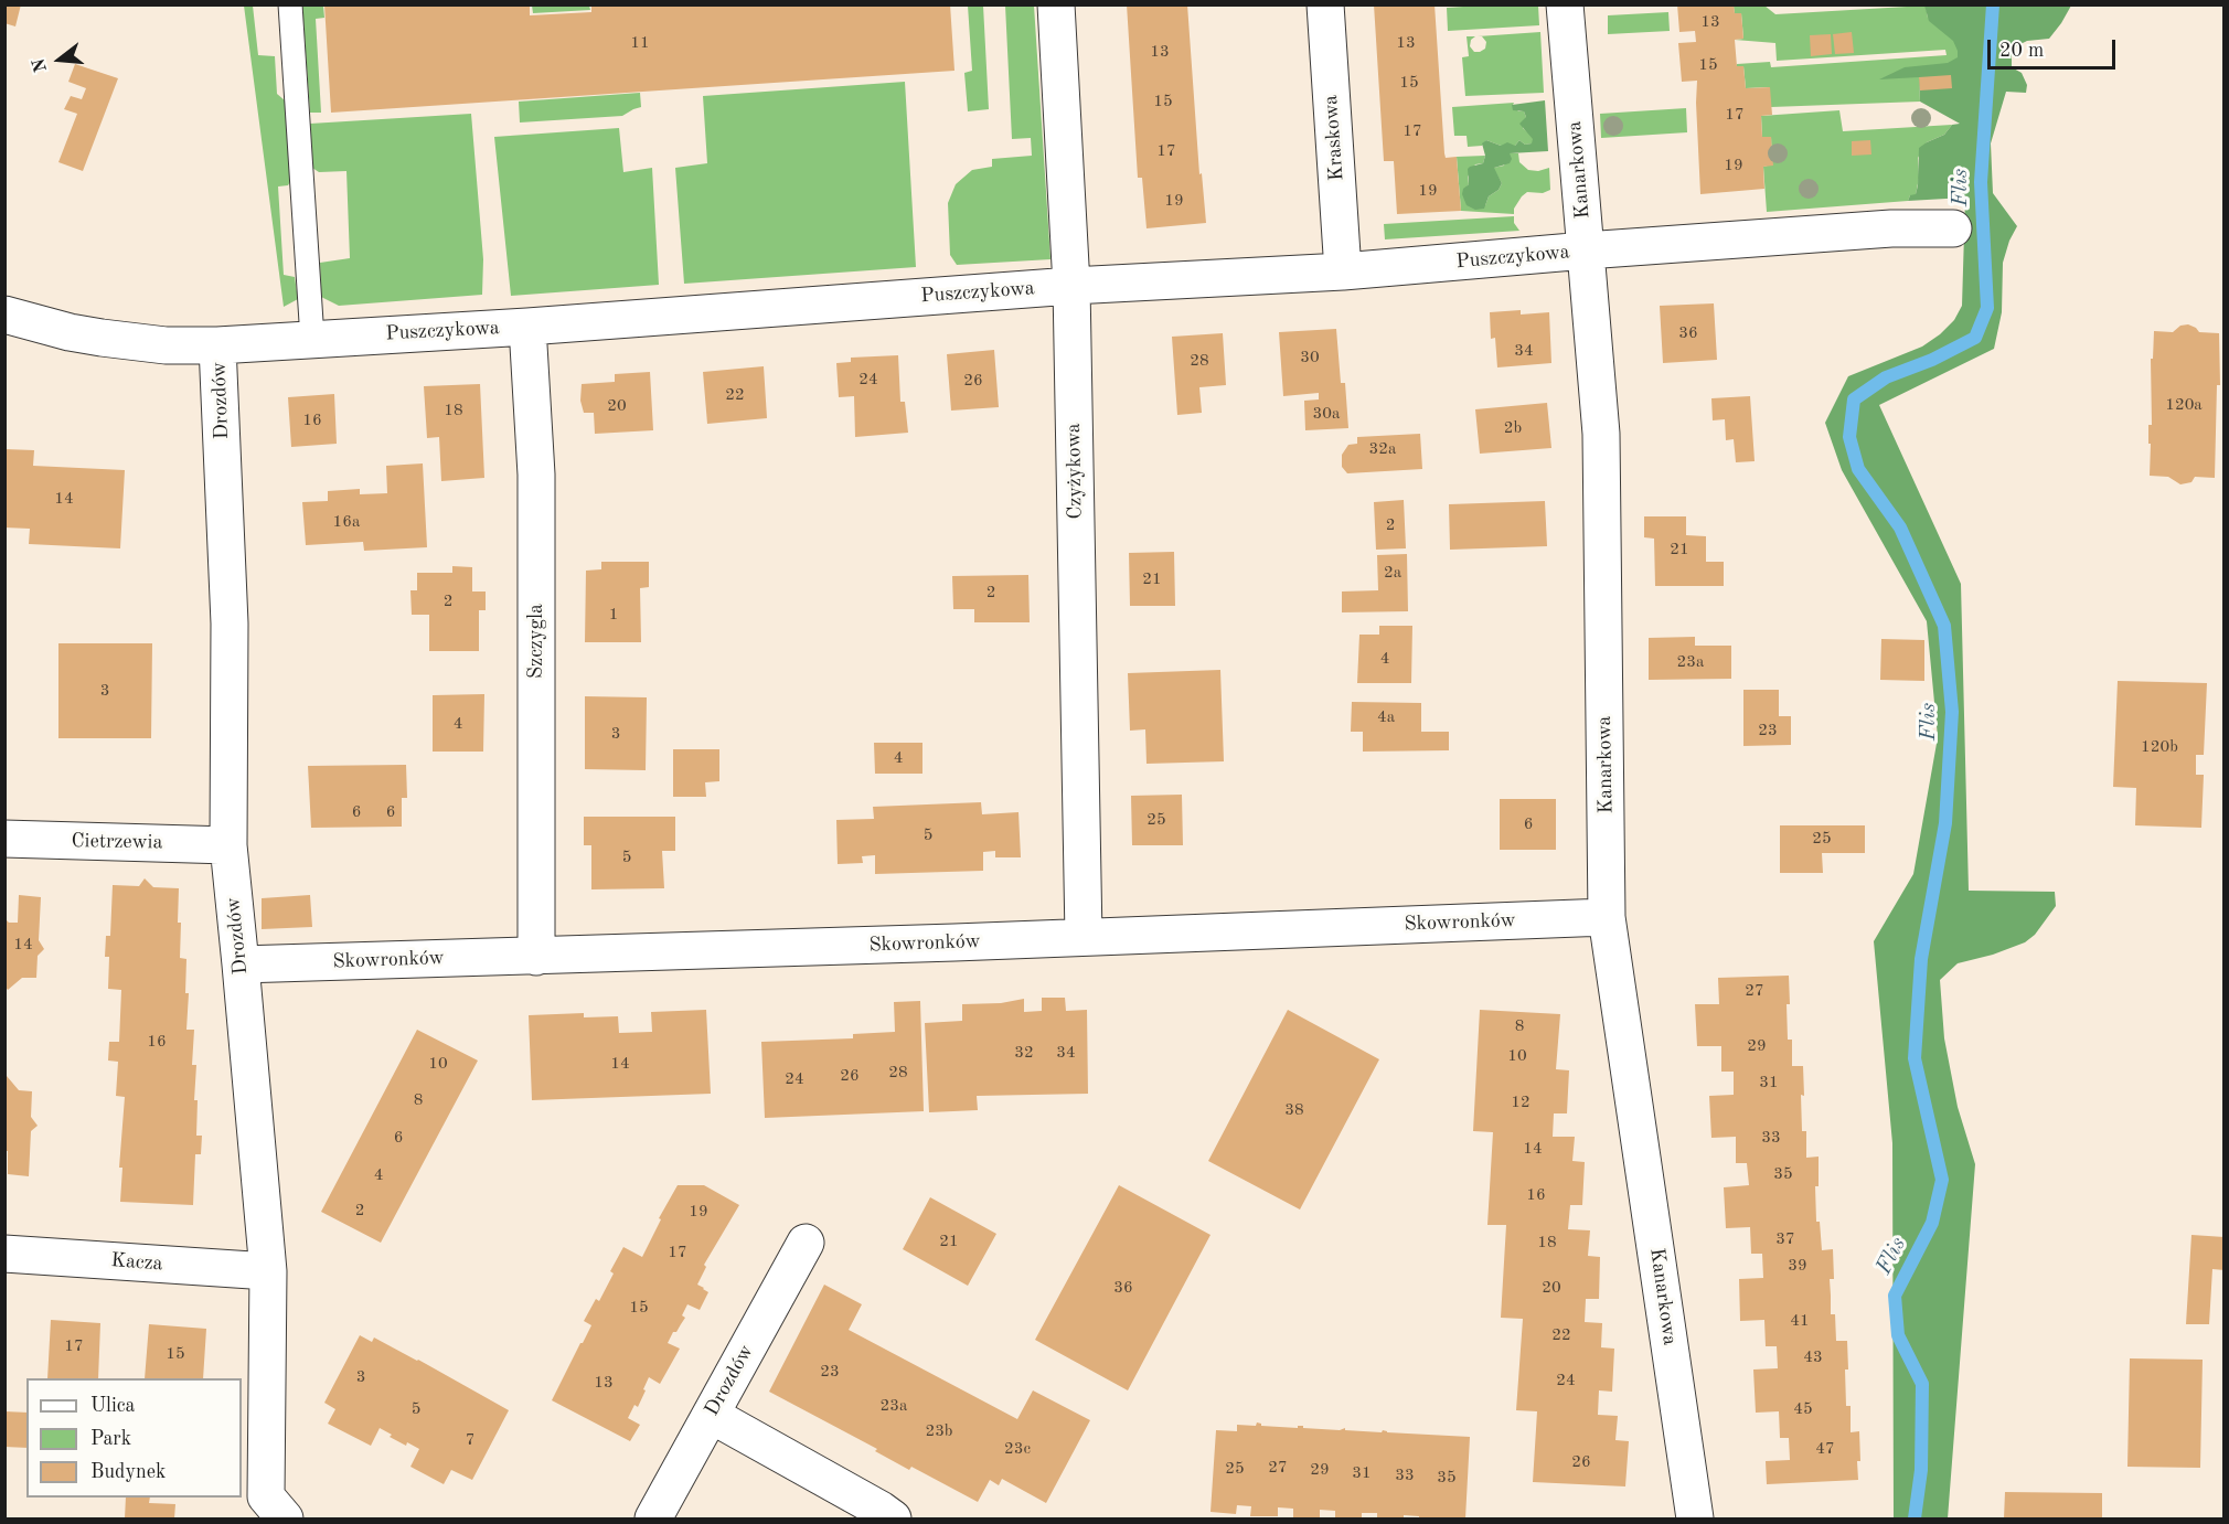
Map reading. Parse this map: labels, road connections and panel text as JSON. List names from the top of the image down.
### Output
{
  "streets": {
    "street": [
      "Kraskowa",
      "Kanarkowa",
      "Puszczykowa",
      "Drozdów",
      "Czyżykowa",
      "Szczygla",
      "Cietrzewia",
      "Skowronków",
      "Kacza"
    ]
  },
  "crossings": [
    ["Kraskowa", "Puszczykowa"],
    ["Kanarkowa", "Puszczykowa"],
    ["Kanarkowa", "Skowronków"],
    ["Puszczykowa", "Drozdów"],
    ["Puszczykowa", "Czyżykowa"],
    ["Puszczykowa", "Szczygla"],
    ["Drozdów", "Cietrzewia"],
    ["Drozdów", "Skowronków"],
    ["Drozdów", "Kacza"],
    ["Czyżykowa", "Skowronków"],
    ["Szczygla", "Skowronków"]
  ],
  "water": ["Flis"],
  "house_numbers": [
    "13",
    "11",
    "13",
    "13",
    "15",
    "15",
    "15",
    "17",
    "17",
    "17",
    "19",
    "19",
    "19",
    "36",
    "34",
    "30",
    "28",
    "24",
    "26",
    "22",
    "120a",
    "20",
    "18",
    "30a",
    "16",
    "2b",
    "32a",
    "14",
    "16a",
    "2",
    "21",
    "2a",
    "21",
    "2",
    "2",
    "1",
    "4",
    "23a",
    "3",
    "4a",
    "4",
    "23",
    "3",
    "120b",
    "4",
    "6",
    "6",
    "25",
    "6",
    "5",
    "25",
    "5",
    "14",
    "27",
    "8",
    "16",
    "29",
    "32",
    "34",
    "10",
    "10",
    "14",
    "28",
    "26",
    "24",
    "31",
    "8",
    "12",
    "38",
    "6",
    "33",
    "14",
    "35",
    "4",
    "16",
    "2",
    "19",
    "37",
    "21",
    "18",
    "17",
    "39",
    "36",
    "20",
    "15",
    "41",
    "22",
    "17",
    "15",
    "43",
    "23",
    "3",
    "24",
    "13",
    "23a",
    "5",
    "45",
    "23b",
    "7",
    "23c",
    "47",
    "26",
    "27",
    "25",
    "29",
    "31",
    "33",
    "35"
  ],
  "legend": ["Ulica", "Park", "Budynek"],
  "scale_bar": "20 m",
  "north": "left"
}
